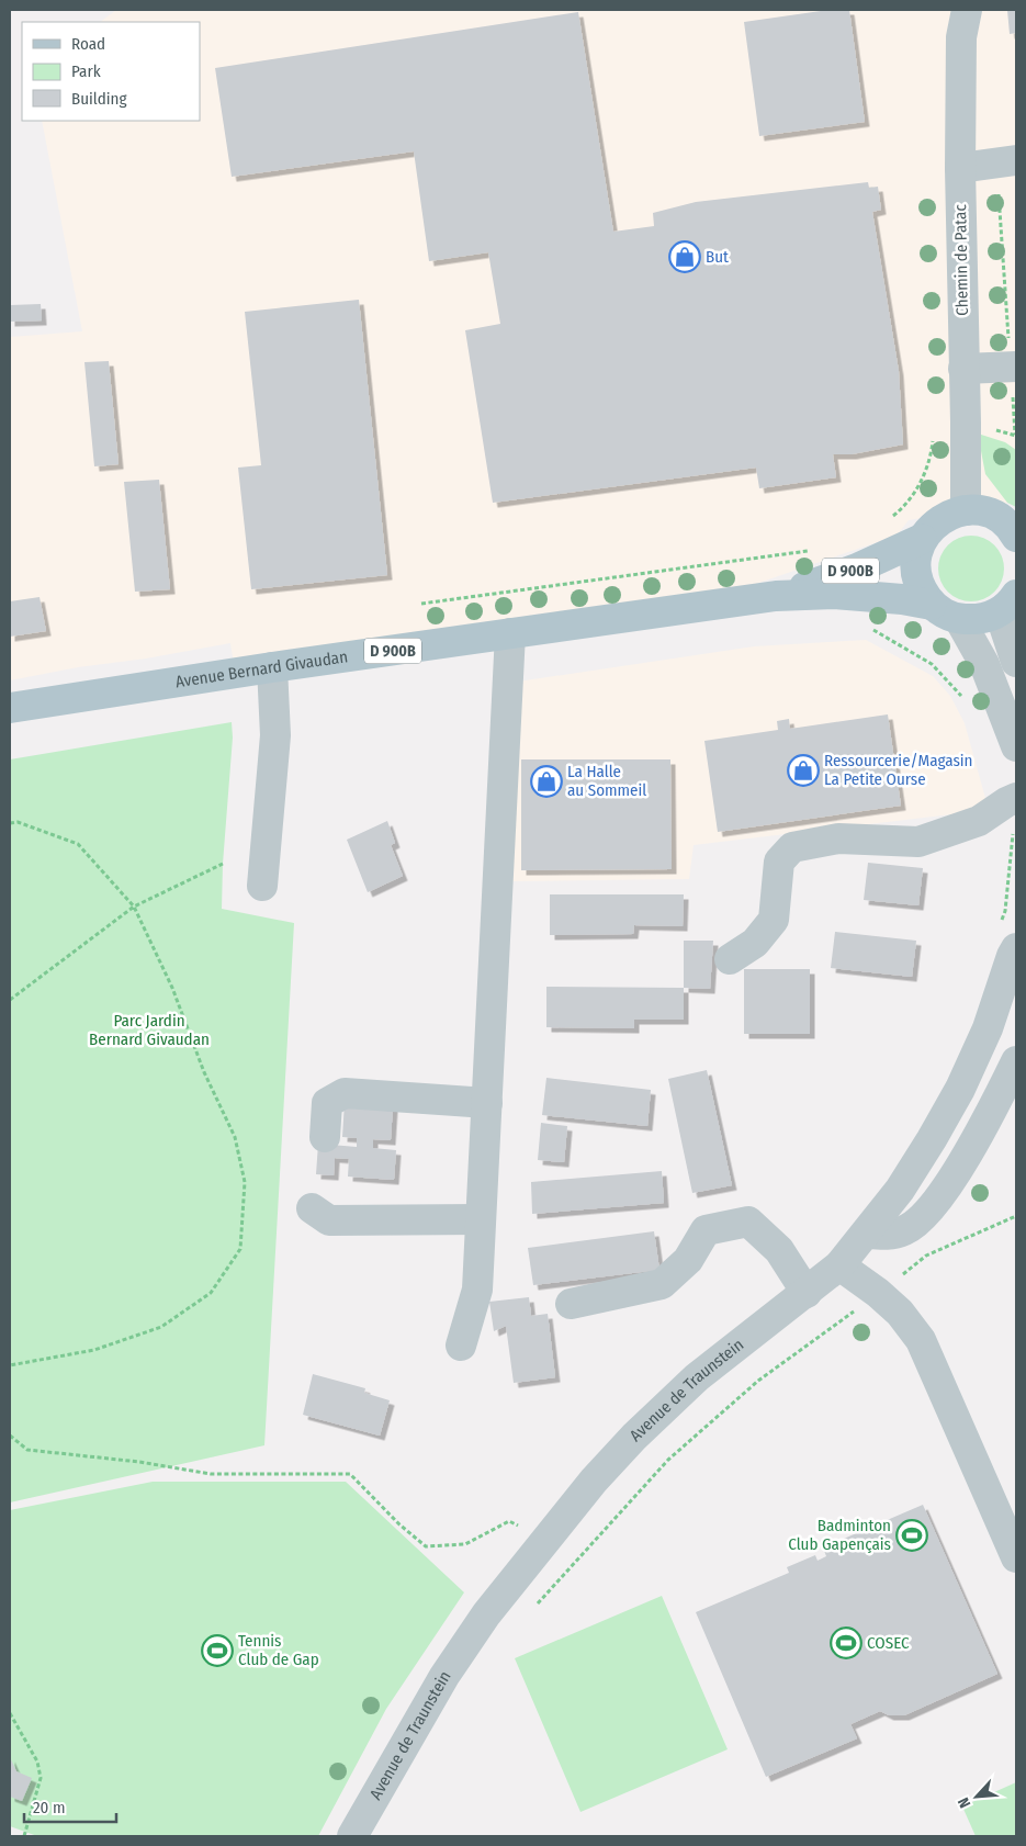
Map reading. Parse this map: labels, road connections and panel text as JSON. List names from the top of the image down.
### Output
{
  "streets": {
    "main road": ["D 900B", "Avenue Bernard Givaudan"],
    "street": ["Chemin de Patac", "Avenue de Traunstein"]
  },
  "crossings": [
    ["D 900B", "Avenue Bernard Givaudan"]
  ],
  "parks": ["Parc Jardin Bernard Givaudan"],
  "places": {
    "shop": ["But", "Ressourcerie/Magasin La Petite Ourse", "La Halle au Sommeil"],
    "sports": ["Badminton Club Gapençais", "COSEC", "Tennis Club de Gap"]
  },
  "legend": ["Road", "Park", "Building"],
  "scale_bar": "20 m",
  "north": "bottom left"
}
